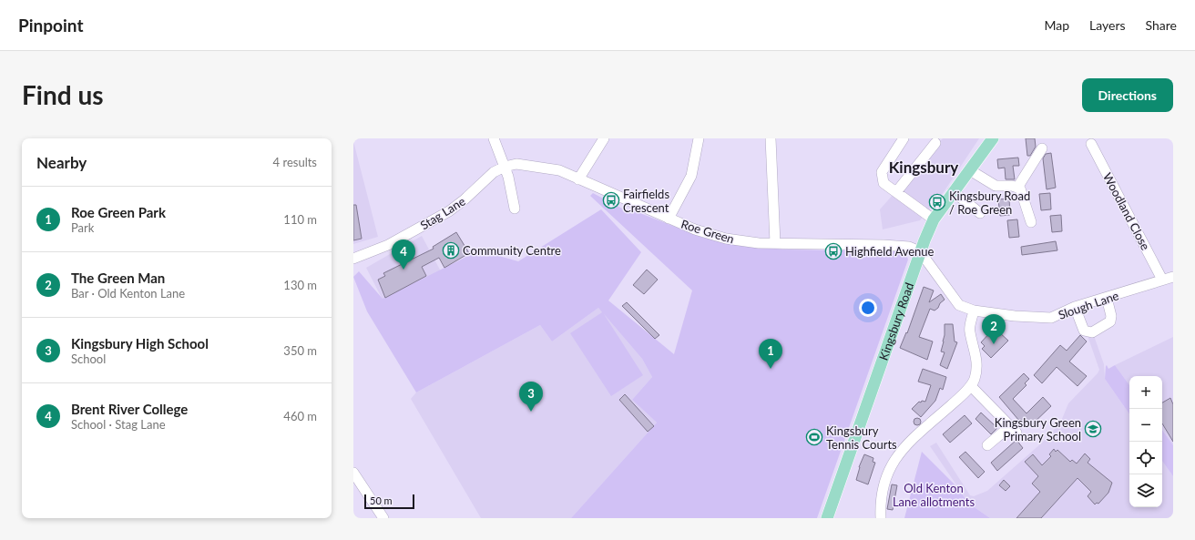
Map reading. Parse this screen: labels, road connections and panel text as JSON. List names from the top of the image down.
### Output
{
  "streets": {
    "main road": ["Kingsbury Road"],
    "street": [
      "Woodland Close",
      "Stag Lane",
      "Roe Green",
      "Slough Lane"
    ]
  },
  "crossings": [
    ["Woodland Close", "Slough Lane"],
    ["Stag Lane", "Roe Green"],
    ["Roe Green", "Slough Lane"],
    ["Roe Green", "Kingsbury Road"],
    ["Slough Lane", "Kingsbury Road"]
  ],
  "districts": ["Kingsbury"],
  "parks": ["Old Kenton Lane allotments"],
  "places": {
    "bus stop": ["Fairfields Crescent", "Kingsbury Road / Roe Green", "Highfield Avenue"],
    "building": ["Community Centre"],
    "school or university": ["Kingsbury Green Primary School"],
    "sports": ["Kingsbury Tennis Courts"]
  },
  "scale_bar": "50 m",
  "page": {
    "header": "Pinpoint",
    "nav": ["Map", "Layers", "Share"],
    "buttons": "Directions",
    "title": "Find us",
    "heading": ["Nearby", "4 results"],
    "list": [
      {
        "mark": "1",
        "name": "Roe Green Park",
        "note": "Park",
        "value": "110 m"
      },
      {
        "mark": "2",
        "name": "The Green Man",
        "note": "Bar · Old Kenton Lane",
        "value": "130 m"
      },
      {
        "mark": "3",
        "name": "Kingsbury High School",
        "note": "School",
        "value": "350 m"
      },
      {
        "mark": "4",
        "name": "Brent River College",
        "note": "School · Stag Lane",
        "value": "460 m"
      }
    ],
    "pins": [
      "4",
      "2",
      "1",
      "3"
    ],
    "map_buttons": ["+", "−"],
    "scale": "50 m"
  }
}
